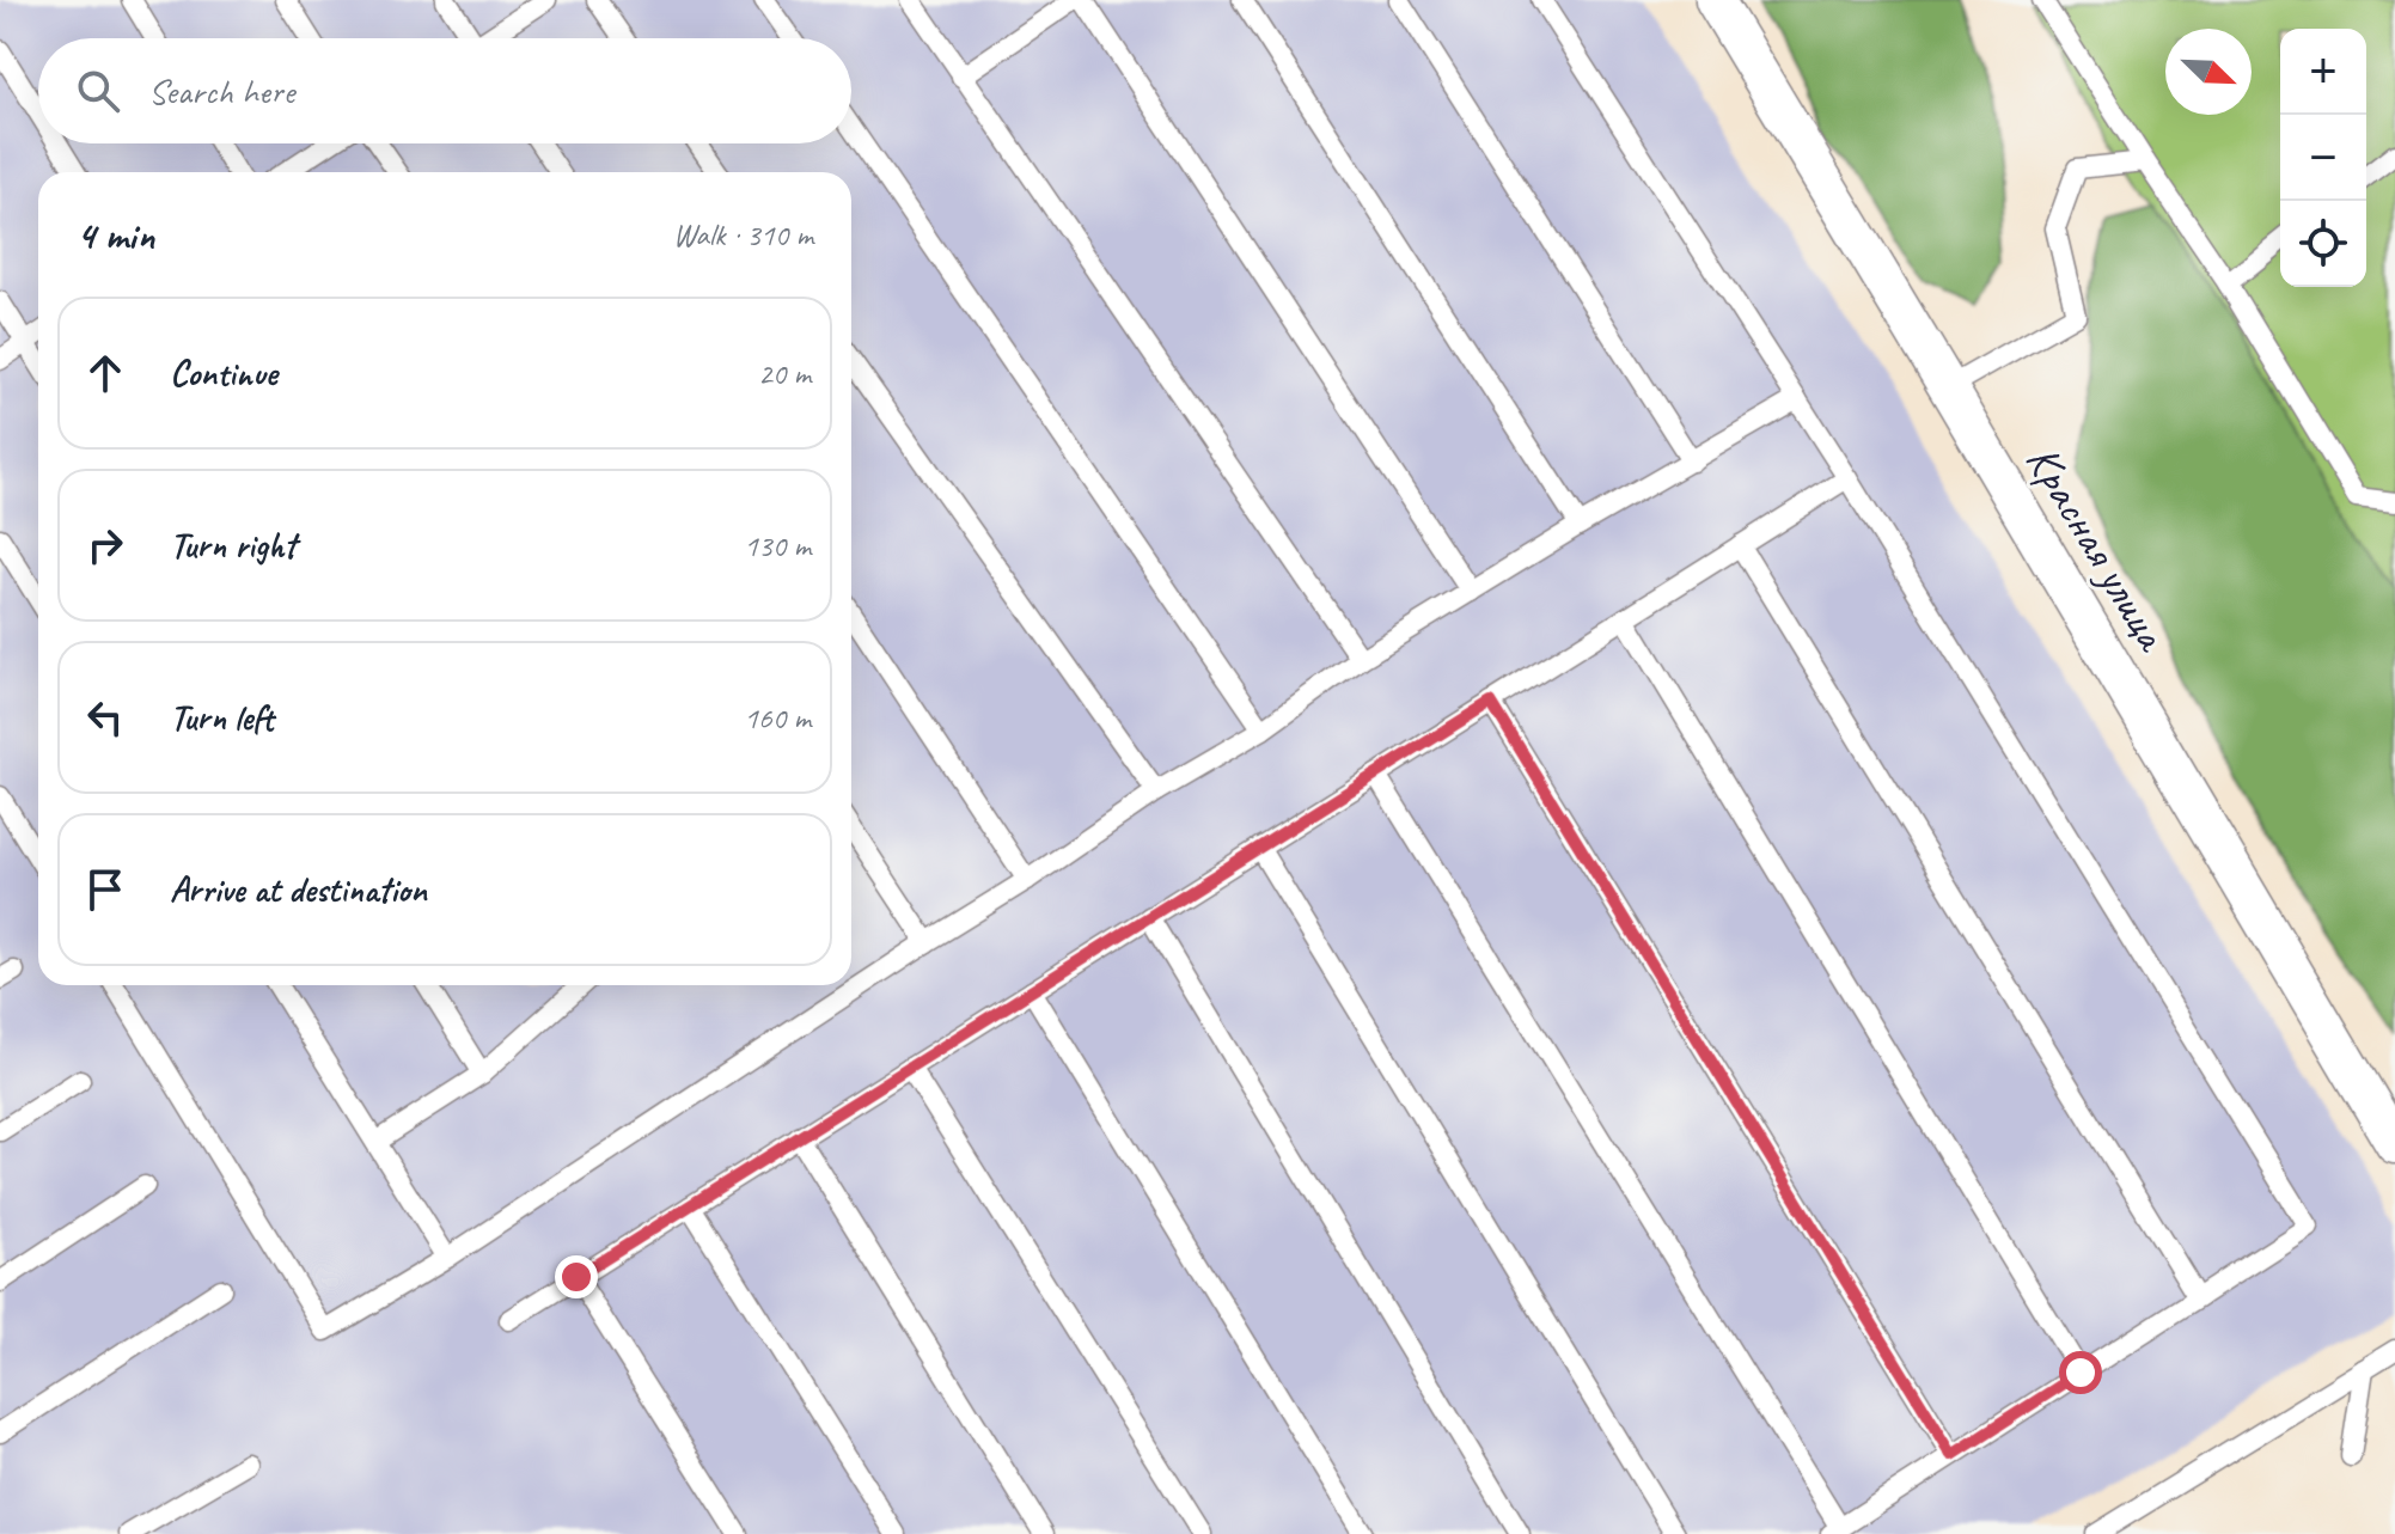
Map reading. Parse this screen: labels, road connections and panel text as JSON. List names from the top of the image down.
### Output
{
  "streets": {
    "street": ["Красная улица"]
  },
  "north": "bottom right",
  "page": {
    "map_buttons": ["+", "−"],
    "search": "Search here",
    "heading": ["4 min", "Walk · 310 m"],
    "list": [
      ["Continue", "20 m"],
      ["Turn right", "130 m"],
      ["Turn left", "160 m"],
      "Arrive at destination"
    ]
  }
}
